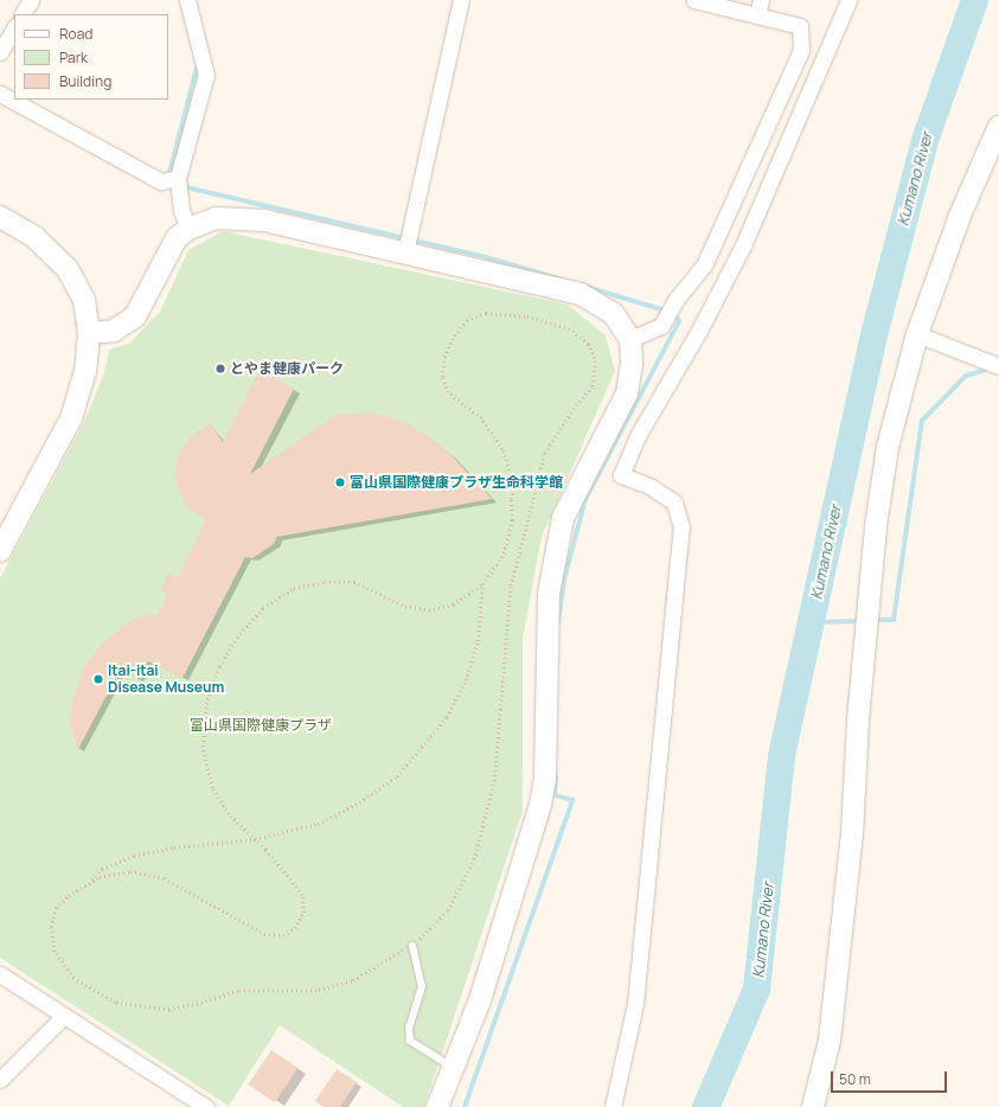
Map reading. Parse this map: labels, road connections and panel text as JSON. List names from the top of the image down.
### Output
{
  "water": ["Kumano River"],
  "parks": ["富山県国際健康プラザ"],
  "places": ["とやま健康パーク", "富山県国際健康プラザ生命科学館", "Itai-itai Disease Museum"],
  "legend": ["Road", "Park", "Building"],
  "scale_bar": "50 m"
}
